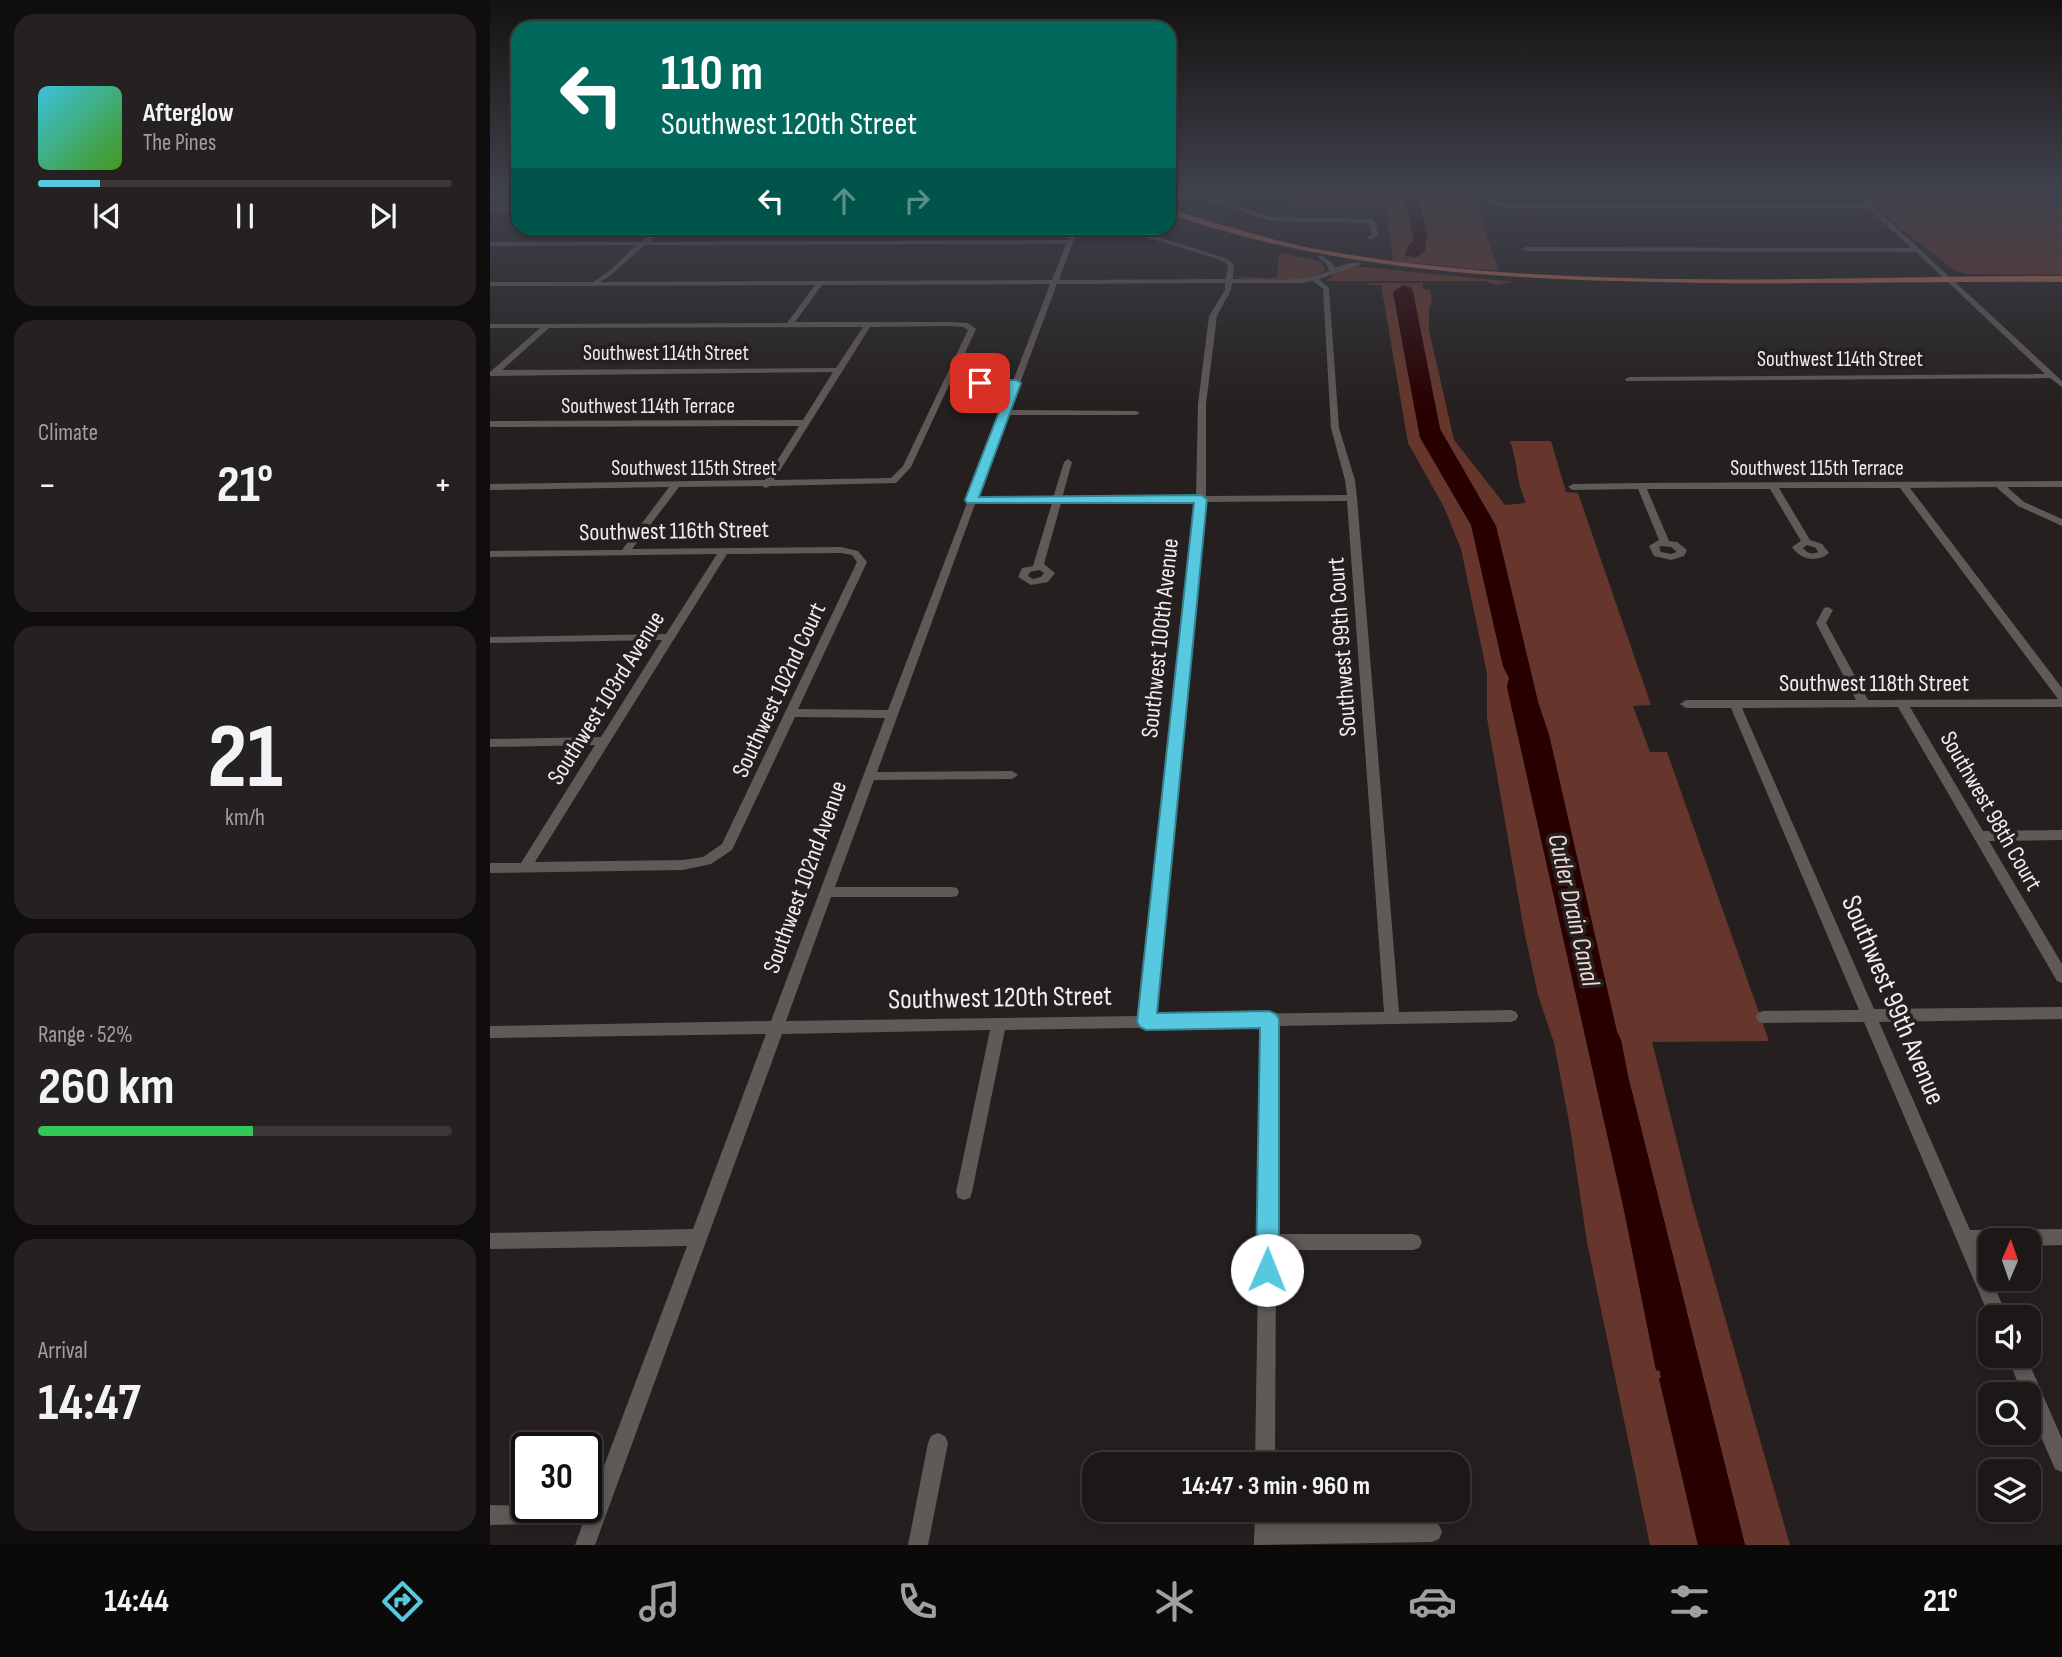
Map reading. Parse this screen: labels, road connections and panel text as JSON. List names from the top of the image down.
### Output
{
  "streets": {
    "street": [
      "Southwest 114th Street",
      "Southwest 114th Terrace",
      "Southwest 115th Street",
      "Southwest 115th Terrace",
      "Southwest 116th Street",
      "Southwest 100th Avenue",
      "Southwest 99th Court",
      "Southwest 118th Street",
      "Southwest 102nd Court",
      "Southwest 103rd Avenue",
      "Southwest 98th Court",
      "Southwest 102nd Avenue",
      "Southwest 120th Street",
      "Southwest 99th Avenue"
    ]
  },
  "crossings": [
    ["Southwest 116th Street", "Southwest 102nd Court"],
    ["Southwest 116th Street", "Southwest 103rd Avenue"],
    ["Southwest 100th Avenue", "Southwest 120th Street"],
    ["Southwest 99th Court", "Southwest 120th Street"],
    ["Southwest 118th Street", "Southwest 98th Court"],
    ["Southwest 118th Street", "Southwest 99th Avenue"],
    ["Southwest 102nd Court", "Southwest 103rd Avenue"],
    ["Southwest 102nd Avenue", "Southwest 120th Street"]
  ],
  "water": ["Cutler Drain Canal"],
  "north": "top",
  "page": {
    "turn": ["110 m", "Southwest 120th Street"],
    "song": ["Afterglow", "The Pines"],
    "tile": [
      "Climate",
      ["21", "km/h"],
      ["Range · 52%", "260 km"],
      ["Arrival", "14:47"]
    ],
    "heat": ["−", "21°", "+"],
    "limit": "30",
    "trip": "14:47 · 3 min · 960 m",
    "tabs": ["14:44", "21°"]
  }
}
